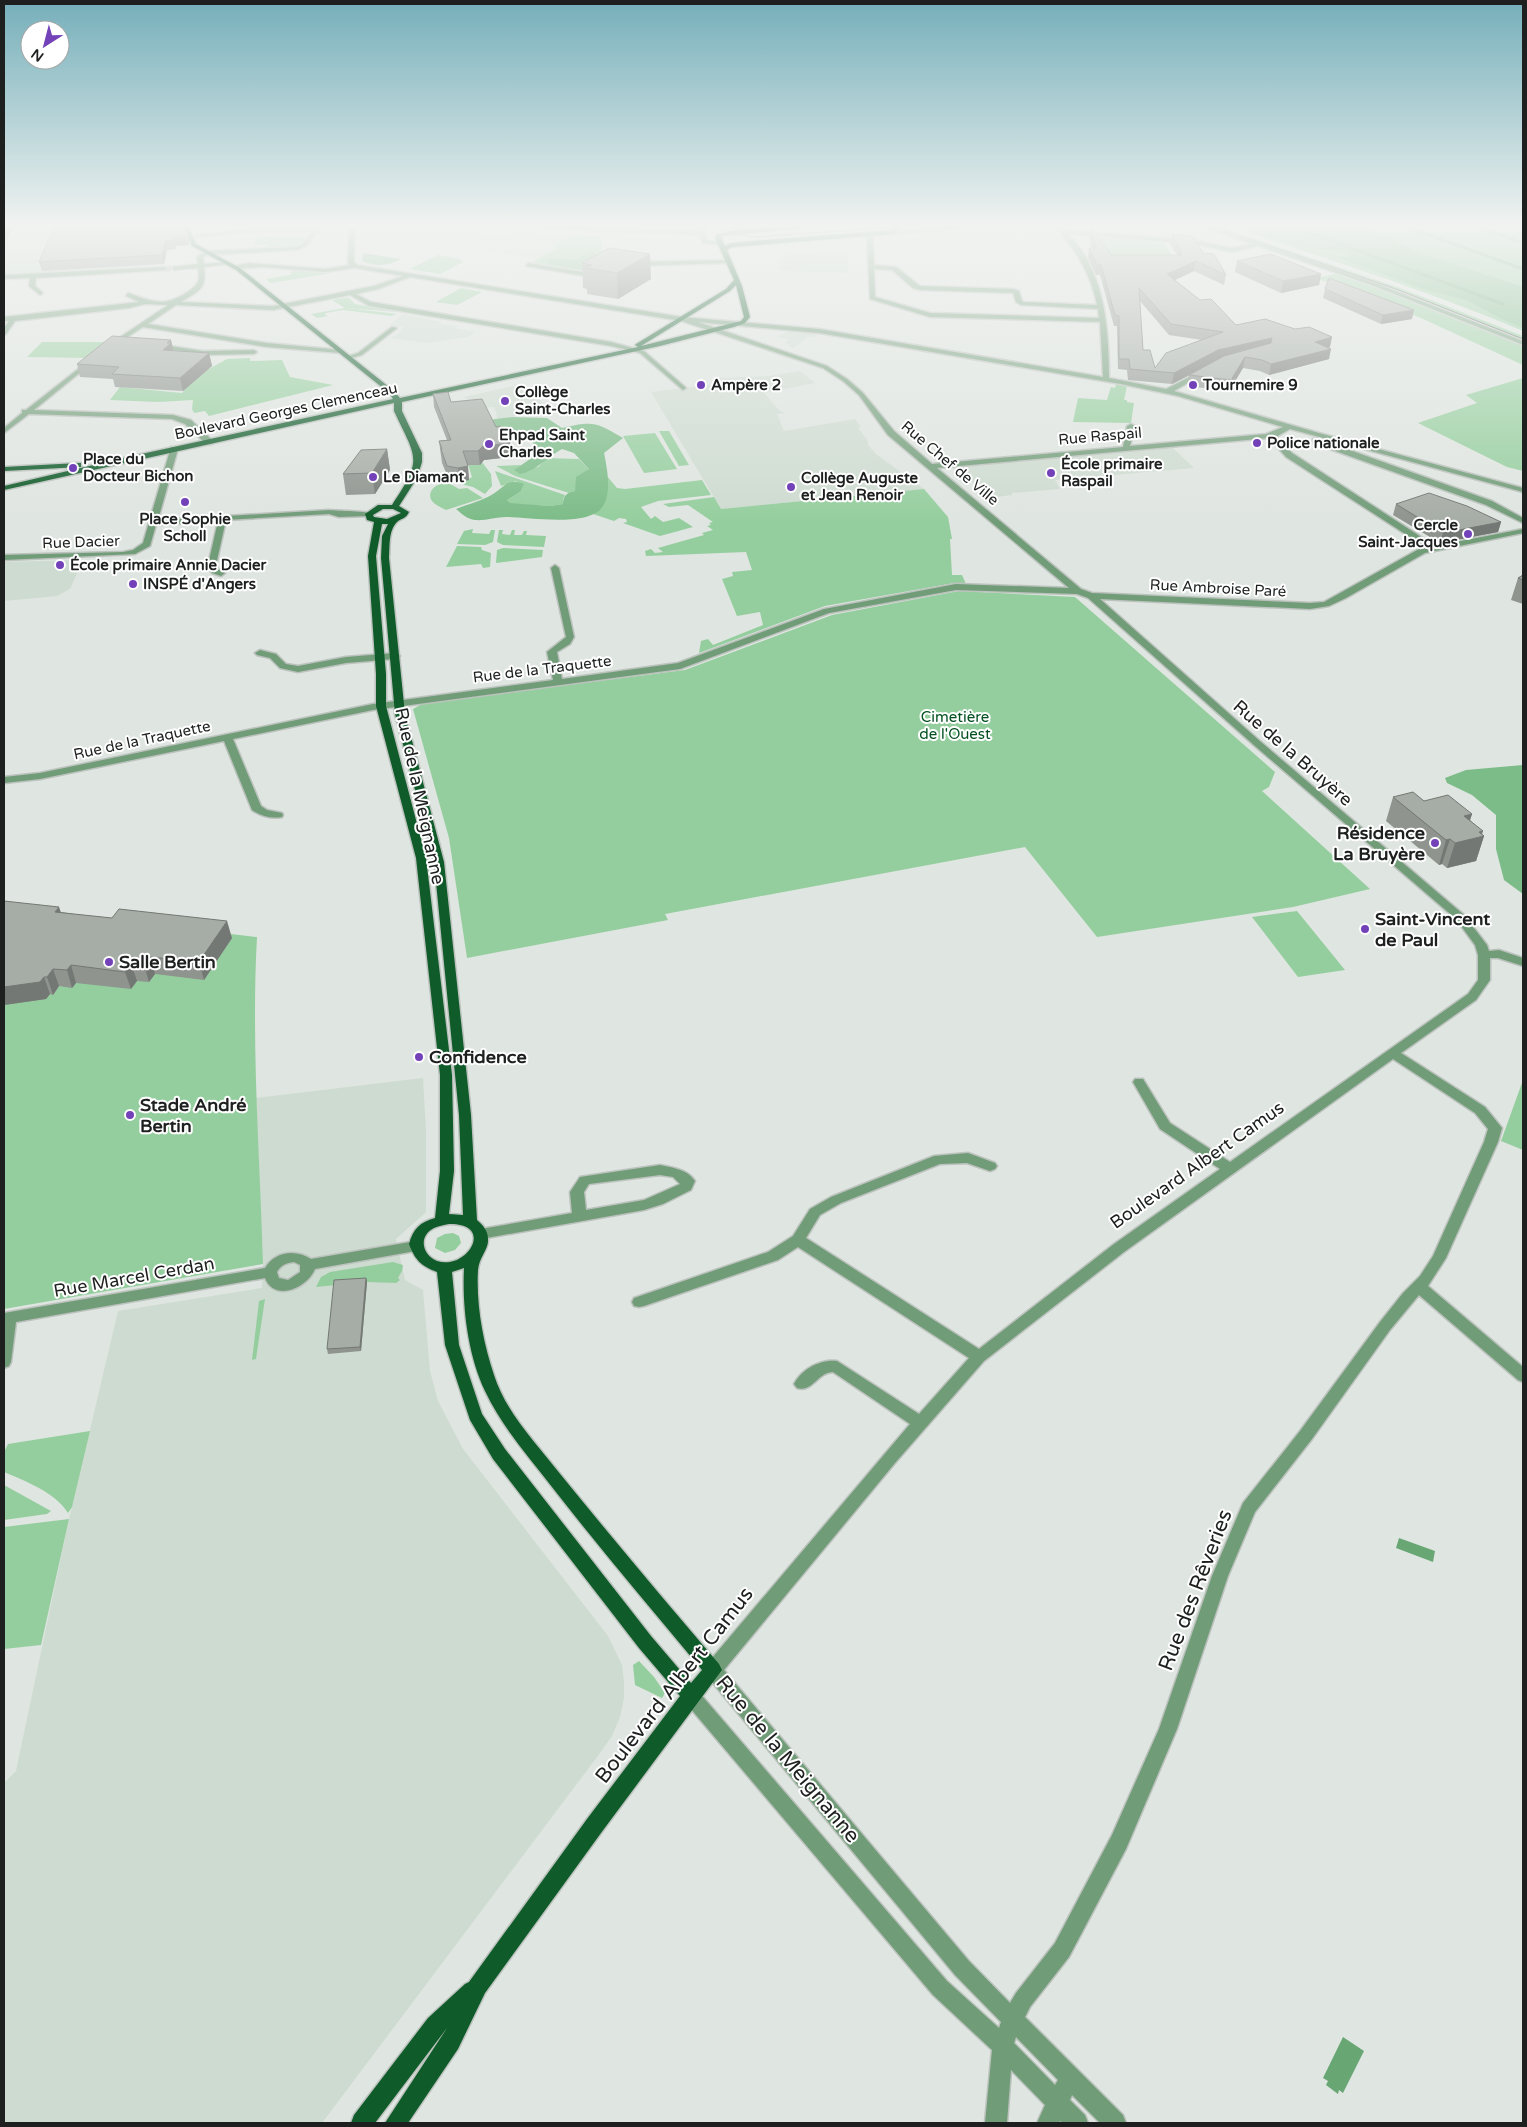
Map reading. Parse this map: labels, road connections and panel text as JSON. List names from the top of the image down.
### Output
{
  "streets": {
    "main road": ["Boulevard Georges Clemenceau", "Rue de la Meignanne", "Boulevard Albert Camus"],
    "street": [
      "Rue Raspail",
      "Rue Chef de Ville",
      "Rue Dacier",
      "Rue Ambroise Paré",
      "Rue de la Traquette",
      "Rue de la Bruyère",
      "Rue Marcel Cerdan",
      "Rue des Rêveries"
    ]
  },
  "crossings": [
    ["Boulevard Georges Clemenceau", "Rue Chef de Ville"],
    ["Boulevard Georges Clemenceau", "Rue Dacier"],
    ["Rue Raspail", "Rue Chef de Ville"],
    ["Rue Chef de Ville", "Rue de la Traquette"],
    ["Rue Chef de Ville", "Rue de la Bruyère"],
    ["Rue Ambroise Paré", "Rue de la Bruyère"],
    ["Rue de la Traquette", "Rue de la Bruyère"],
    ["Rue de la Traquette", "Rue de la Meignanne"],
    ["Rue de la Bruyère", "Boulevard Albert Camus"],
    ["Rue de la Meignanne", "Boulevard Albert Camus"],
    ["Rue de la Meignanne", "Rue des Rêveries"],
    ["Boulevard Albert Camus", "Rue des Rêveries"]
  ],
  "parks": ["Cimetière de l'Ouest"],
  "places": [
    "Ampère 2",
    "Tournemire 9",
    "Collège Saint-Charles",
    "Police nationale",
    "Ehpad Saint Charles",
    "Place du Docteur Bichon",
    "École primaire Raspail",
    "Le Diamant",
    "Collège Auguste et Jean Renoir",
    "Place Sophie Scholl",
    "Cercle Saint-Jacques",
    "École primaire Annie Dacier",
    "INSPÉ d'Angers",
    "Résidence La Bruyère",
    "Saint-Vincent de Paul",
    "Salle Bertin",
    "Confidence",
    "Stade André Bertin"
  ],
  "north": "bottom left"
}
